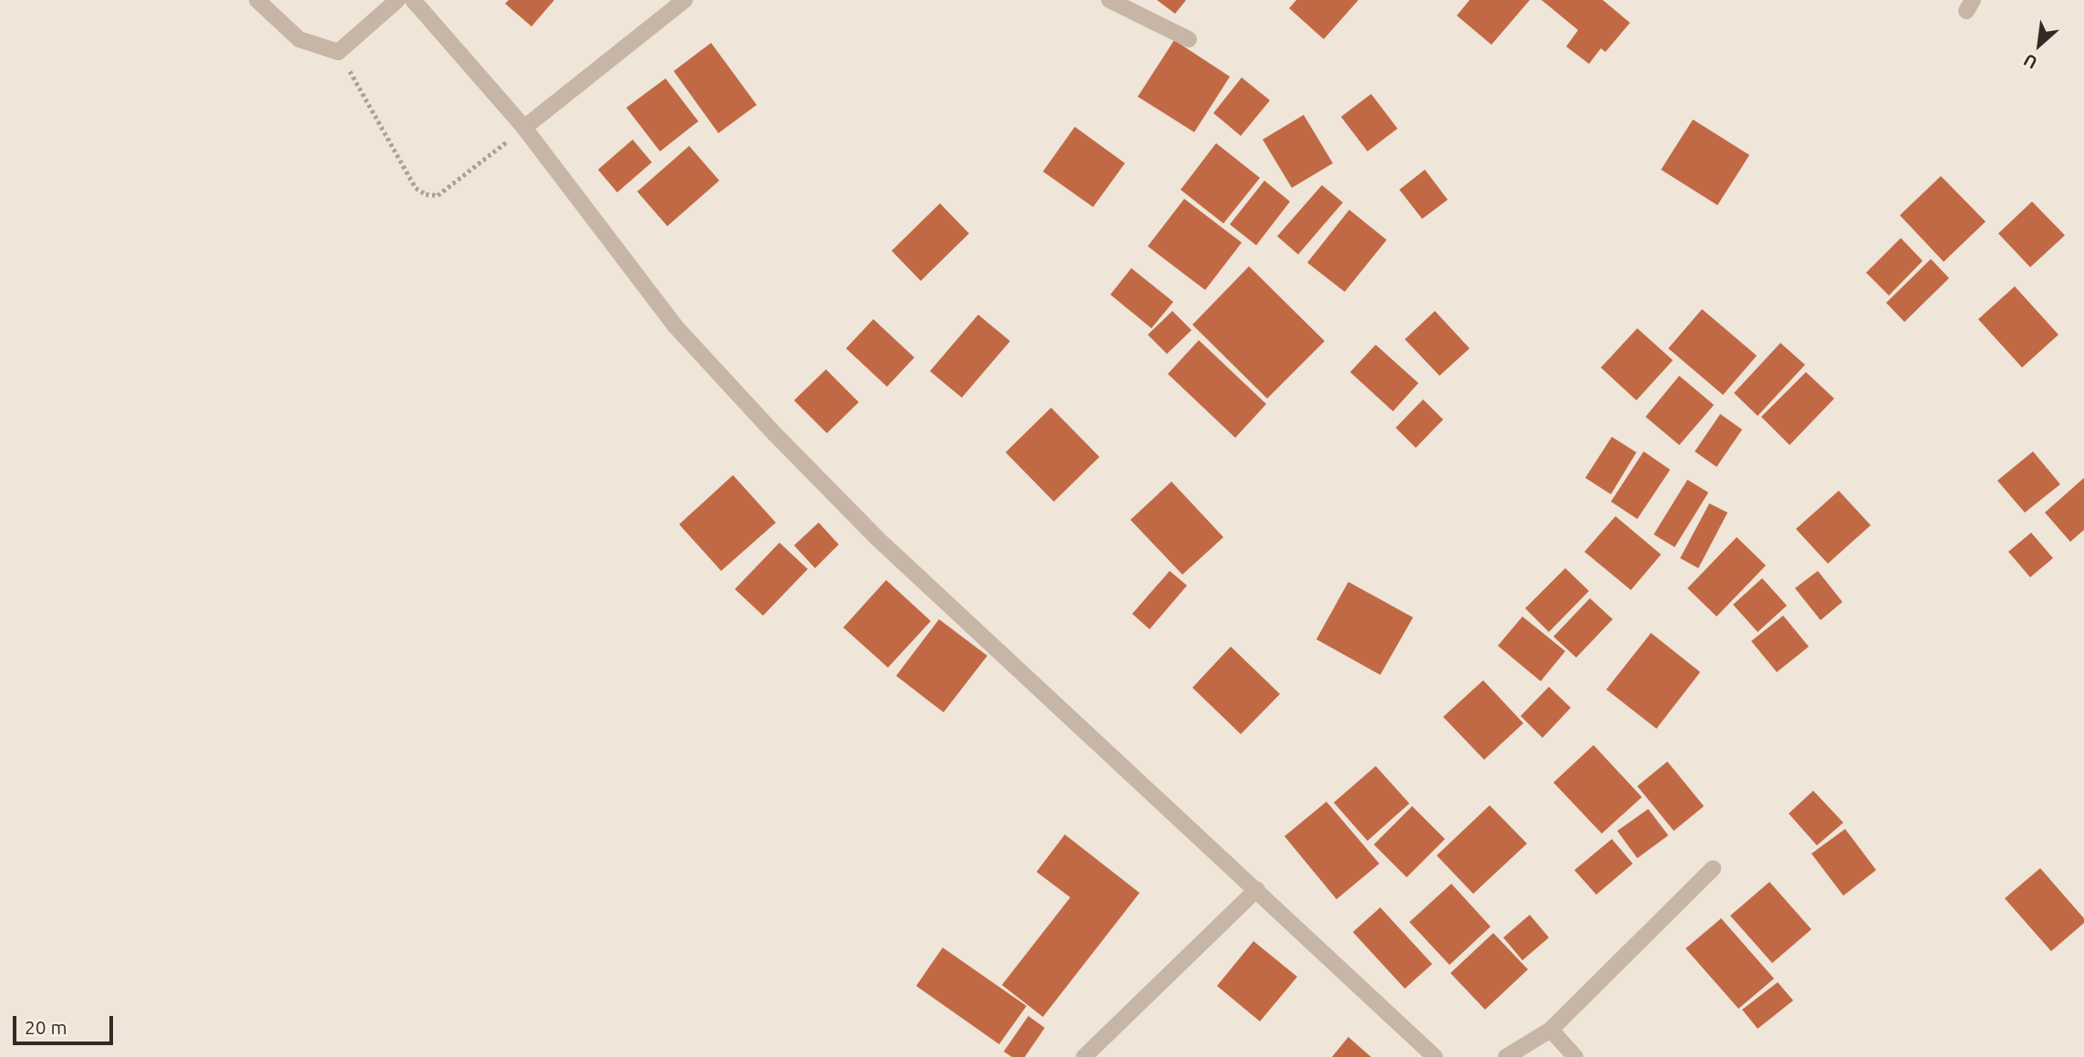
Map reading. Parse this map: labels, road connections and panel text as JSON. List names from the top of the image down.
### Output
{
  "scale_bar": "20 m",
  "north": "bottom left"
}
